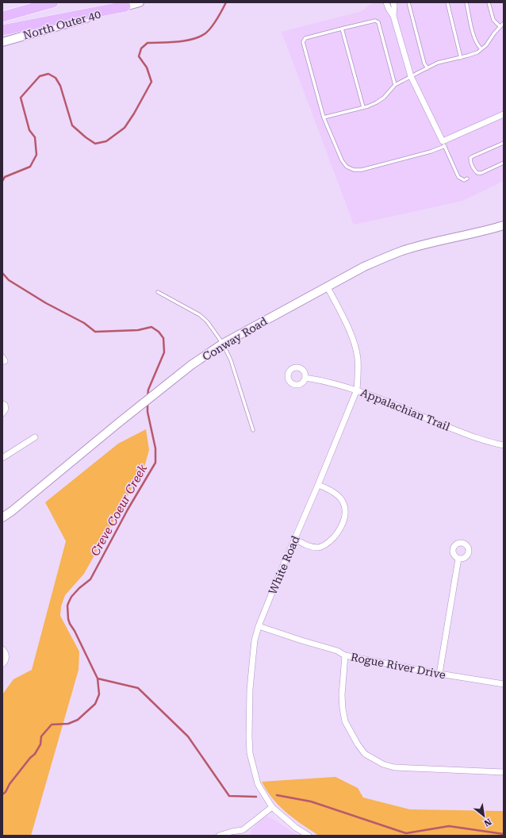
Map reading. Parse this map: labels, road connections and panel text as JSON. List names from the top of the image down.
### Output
{
  "streets": {
    "street": [
      "North Outer 40",
      "Conway Road",
      "Appalachian Trail",
      "White Road",
      "Rogue River Drive"
    ]
  },
  "crossings": [
    ["Conway Road", "White Road"],
    ["Appalachian Trail", "White Road"],
    ["White Road", "Rogue River Drive"]
  ],
  "water": ["Creve Coeur Creek"],
  "north": "bottom right"
}
